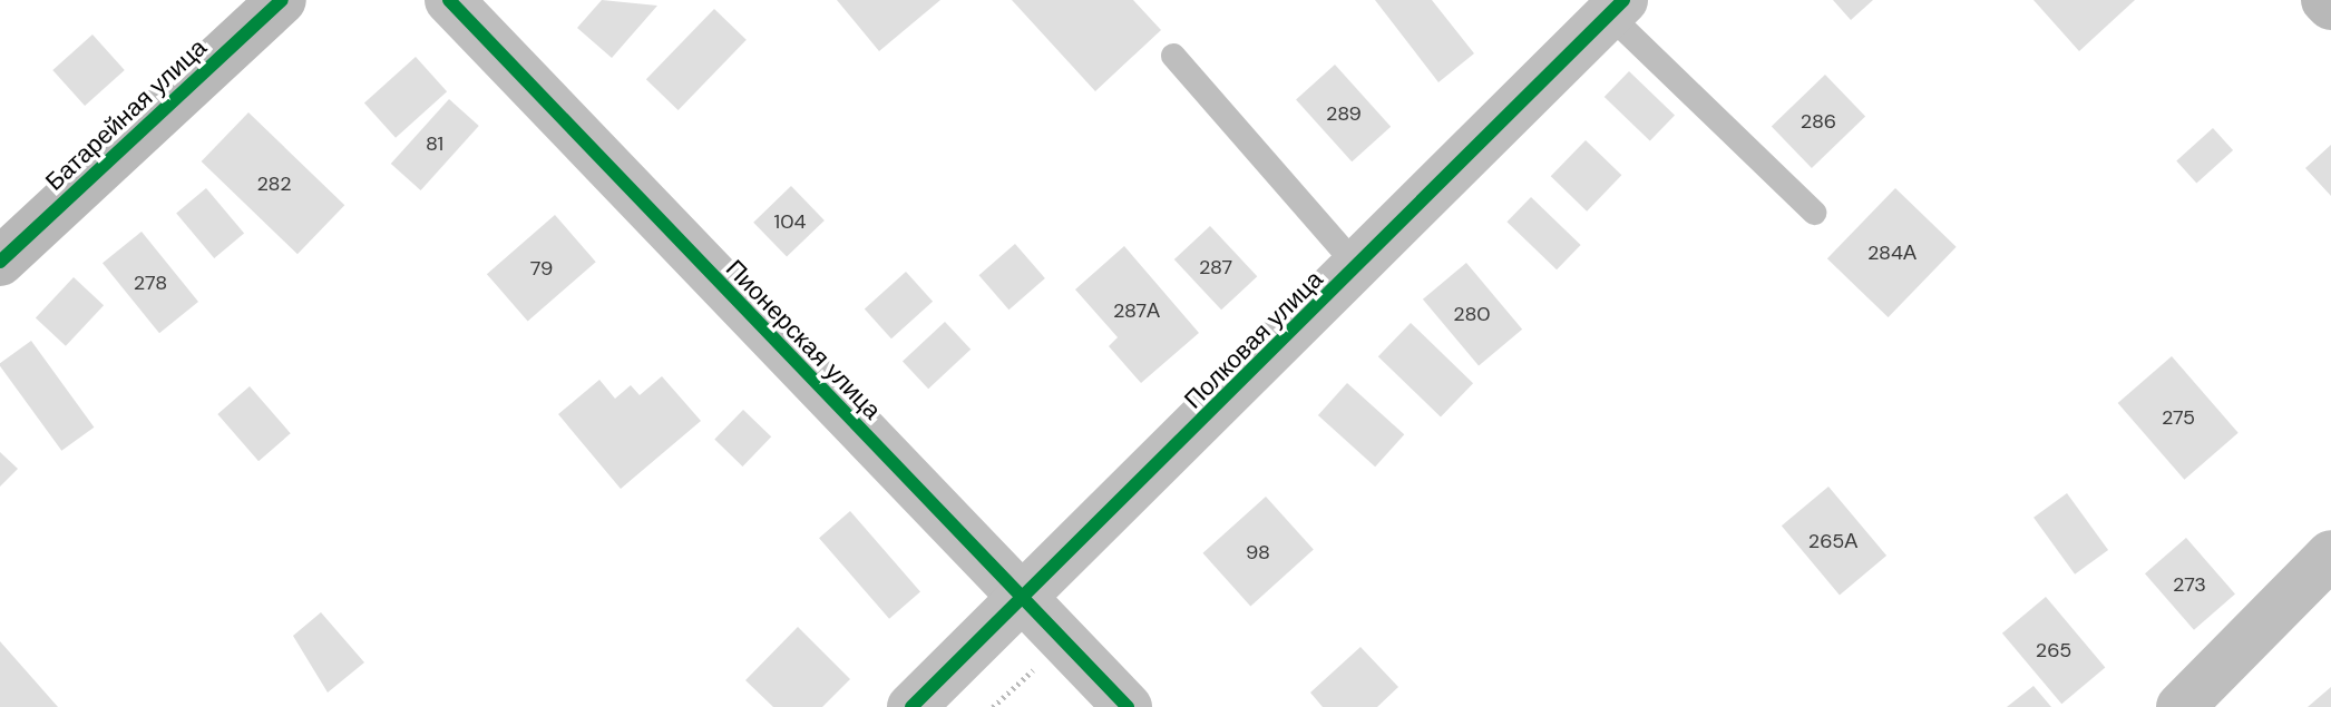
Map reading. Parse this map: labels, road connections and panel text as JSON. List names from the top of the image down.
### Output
{
  "streets": {
    "street": ["Батарейная улица", "Пионерская улица", "Полковая улица"]
  },
  "crossings": [
    ["Пионерская улица", "Полковая улица"]
  ],
  "house_numbers": [
    "289",
    "286",
    "81",
    "282",
    "104",
    "284А",
    "287",
    "79",
    "278",
    "287А",
    "280",
    "275",
    "265А",
    "98",
    "273",
    "265"
  ]
}
